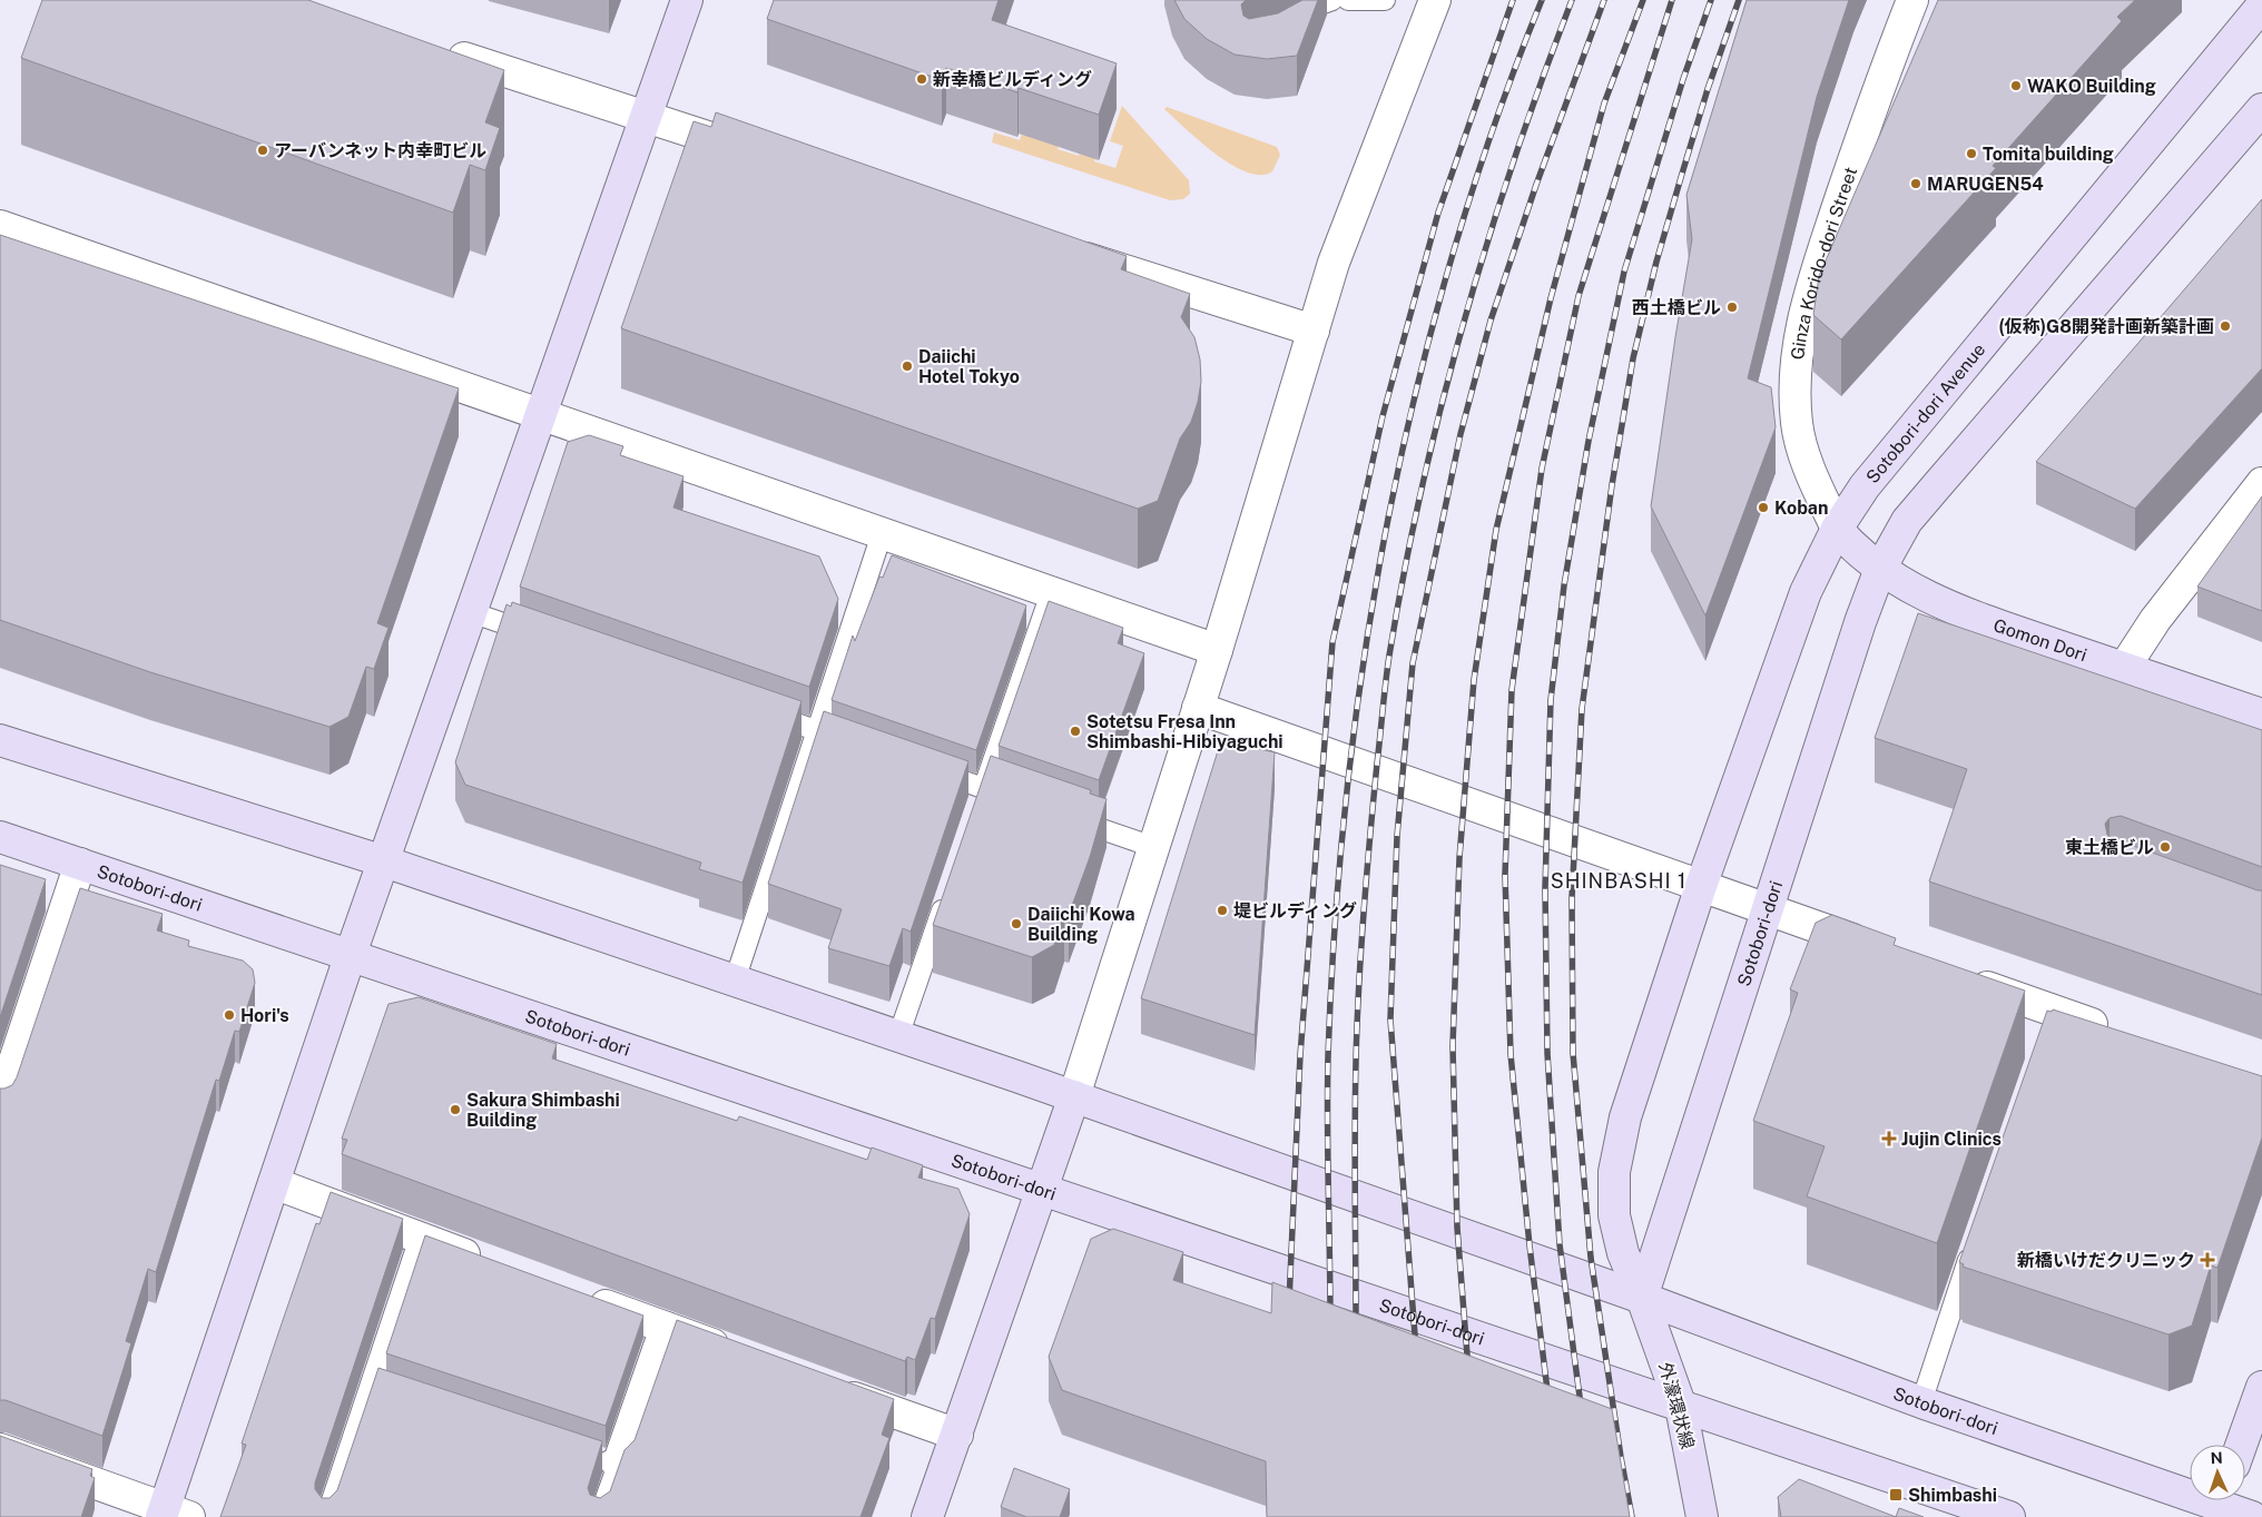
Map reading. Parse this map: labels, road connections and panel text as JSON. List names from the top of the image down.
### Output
{
  "streets": {
    "main road": [
      "Sotobori-dori Avenue",
      "Gomon Dori",
      "Sotobori-dori",
      "外濠環状線"
    ],
    "street": ["Ginza Korido-dori Street"]
  },
  "crossings": [
    ["Ginza Korido-dori Street", "Sotobori-dori Avenue"],
    ["Ginza Korido-dori Street", "Gomon Dori"],
    ["Sotobori-dori Avenue", "Gomon Dori"],
    ["Gomon Dori", "Sotobori-dori"],
    ["Sotobori-dori", "外濠環状線"]
  ],
  "districts": ["SHINBASHI 1"],
  "places": {
    "other": [
      "新幸橋ビルディング",
      "WAKO Building",
      "アーバンネット内幸町ビル",
      "Tomita building",
      "MARUGEN54",
      "西土橋ビル",
      "(仮称)G8開発計画新築計画",
      "Daiichi Hotel Tokyo",
      "Koban",
      "Sotetsu Fresa Inn Shimbashi-Hibiyaguchi",
      "東土橋ビル",
      "堤ビルディング",
      "Daiichi Kowa Building",
      "Hori's",
      "Sakura Shimbashi Building"
    ],
    "health": ["Jujin Clinics", "新橋いけだクリニック"],
    "transit": ["Shimbashi"]
  },
  "north": "top"
}
